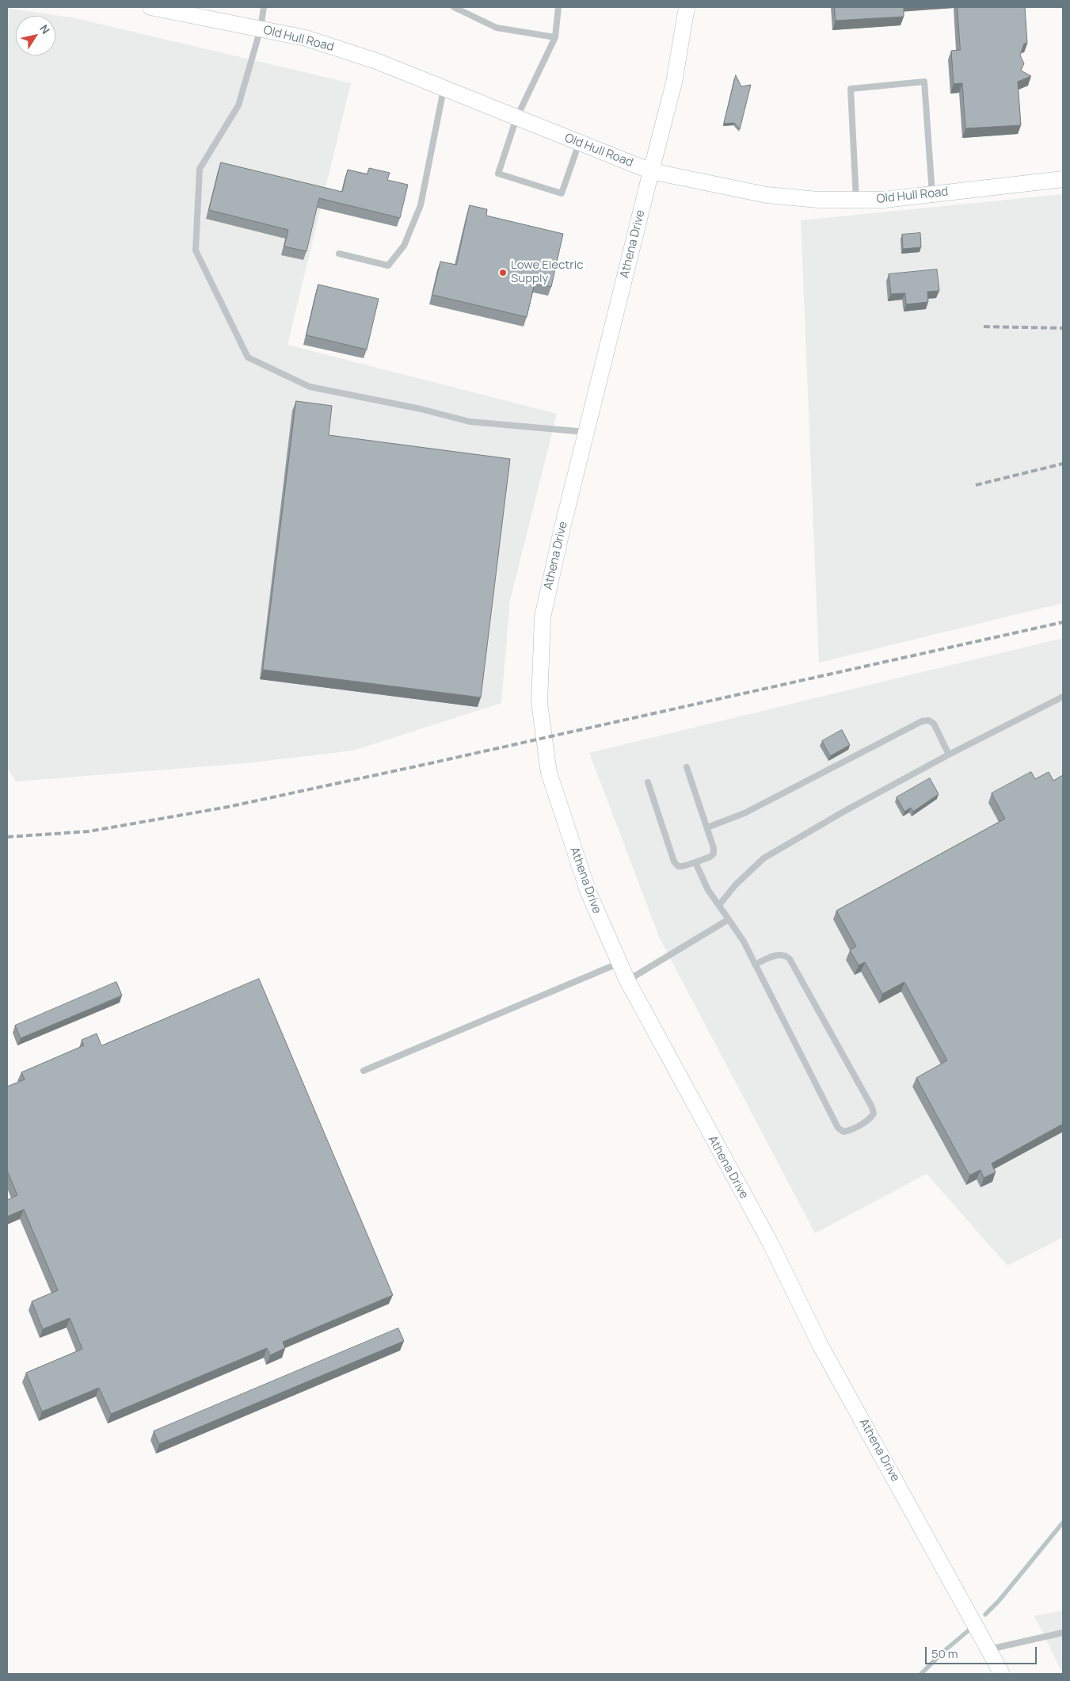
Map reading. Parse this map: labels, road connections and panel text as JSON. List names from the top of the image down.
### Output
{
  "streets": {
    "street": ["Old Hull Road", "Athena Drive"]
  },
  "crossings": [
    ["Old Hull Road", "Athena Drive"]
  ],
  "places": ["Lowe Electric Supply"],
  "scale_bar": "50 m",
  "north": "top right"
}
